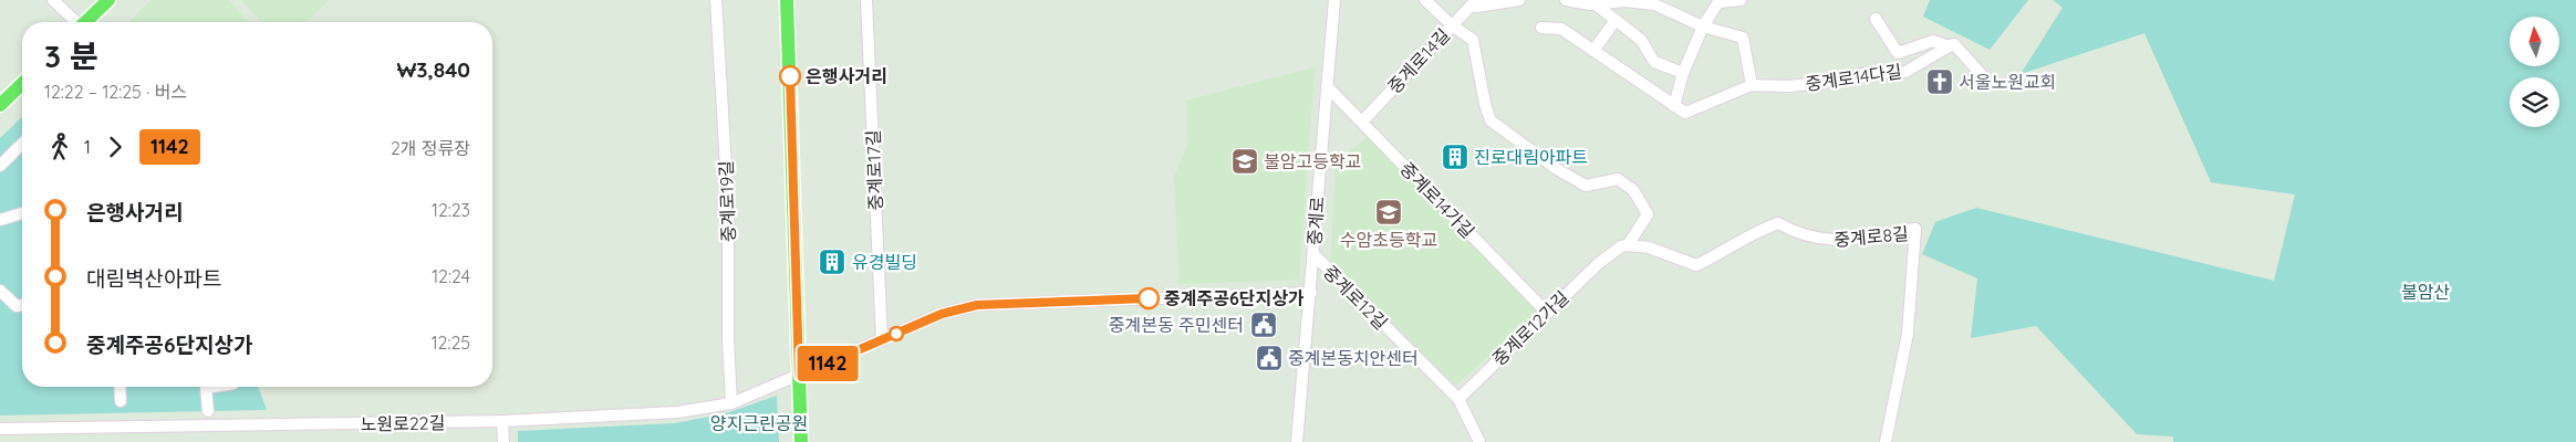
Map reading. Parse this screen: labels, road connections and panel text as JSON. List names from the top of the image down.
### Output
{
  "streets": {
    "street": [
      "중계로14길",
      "중계로14다길",
      "중계로17길",
      "중계로14가길",
      "중계로19길",
      "중계로",
      "중계로8길",
      "중계로12길",
      "중계로12가길",
      "노원로22길"
    ]
  },
  "crossings": [
    ["중계로14길", "중계로14가길"],
    ["중계로17길", "노원로22길"],
    ["중계로14가길", "중계로"],
    ["중계로14가길", "중계로12가길"],
    ["중계로19길", "노원로22길"],
    ["중계로", "중계로12길"],
    ["중계로", "노원로22길"],
    ["중계로8길", "중계로12가길"],
    ["중계로12길", "중계로12가길"]
  ],
  "parks": ["불암산", "양지근린공원"],
  "places": {
    "other": ["은행사거리", "중계주공6단지상가"],
    "church": ["서울노원교회"],
    "building": ["진로대림아파트", "유경빌딩"],
    "school or university": ["불암고등학교", "수암초등학교"],
    "public building": ["중계본동 주민센터", "중계본동치안센터"]
  },
  "lines": ["bus line 1142"],
  "north": "top",
  "page": {
    "on_map": "1142",
    "heading": ["3 분", "12:22 – 12:25 · 버스", "₩3,840"],
    "legs": ["1", "1142", "2개 정류장"],
    "list": [
      {
        "name": "은행사거리",
        "value": "12:23"
      },
      {
        "name": "대림벽산아파트",
        "value": "12:24"
      },
      {
        "name": "중계주공6단지상가",
        "value": "12:25"
      }
    ]
  }
}
